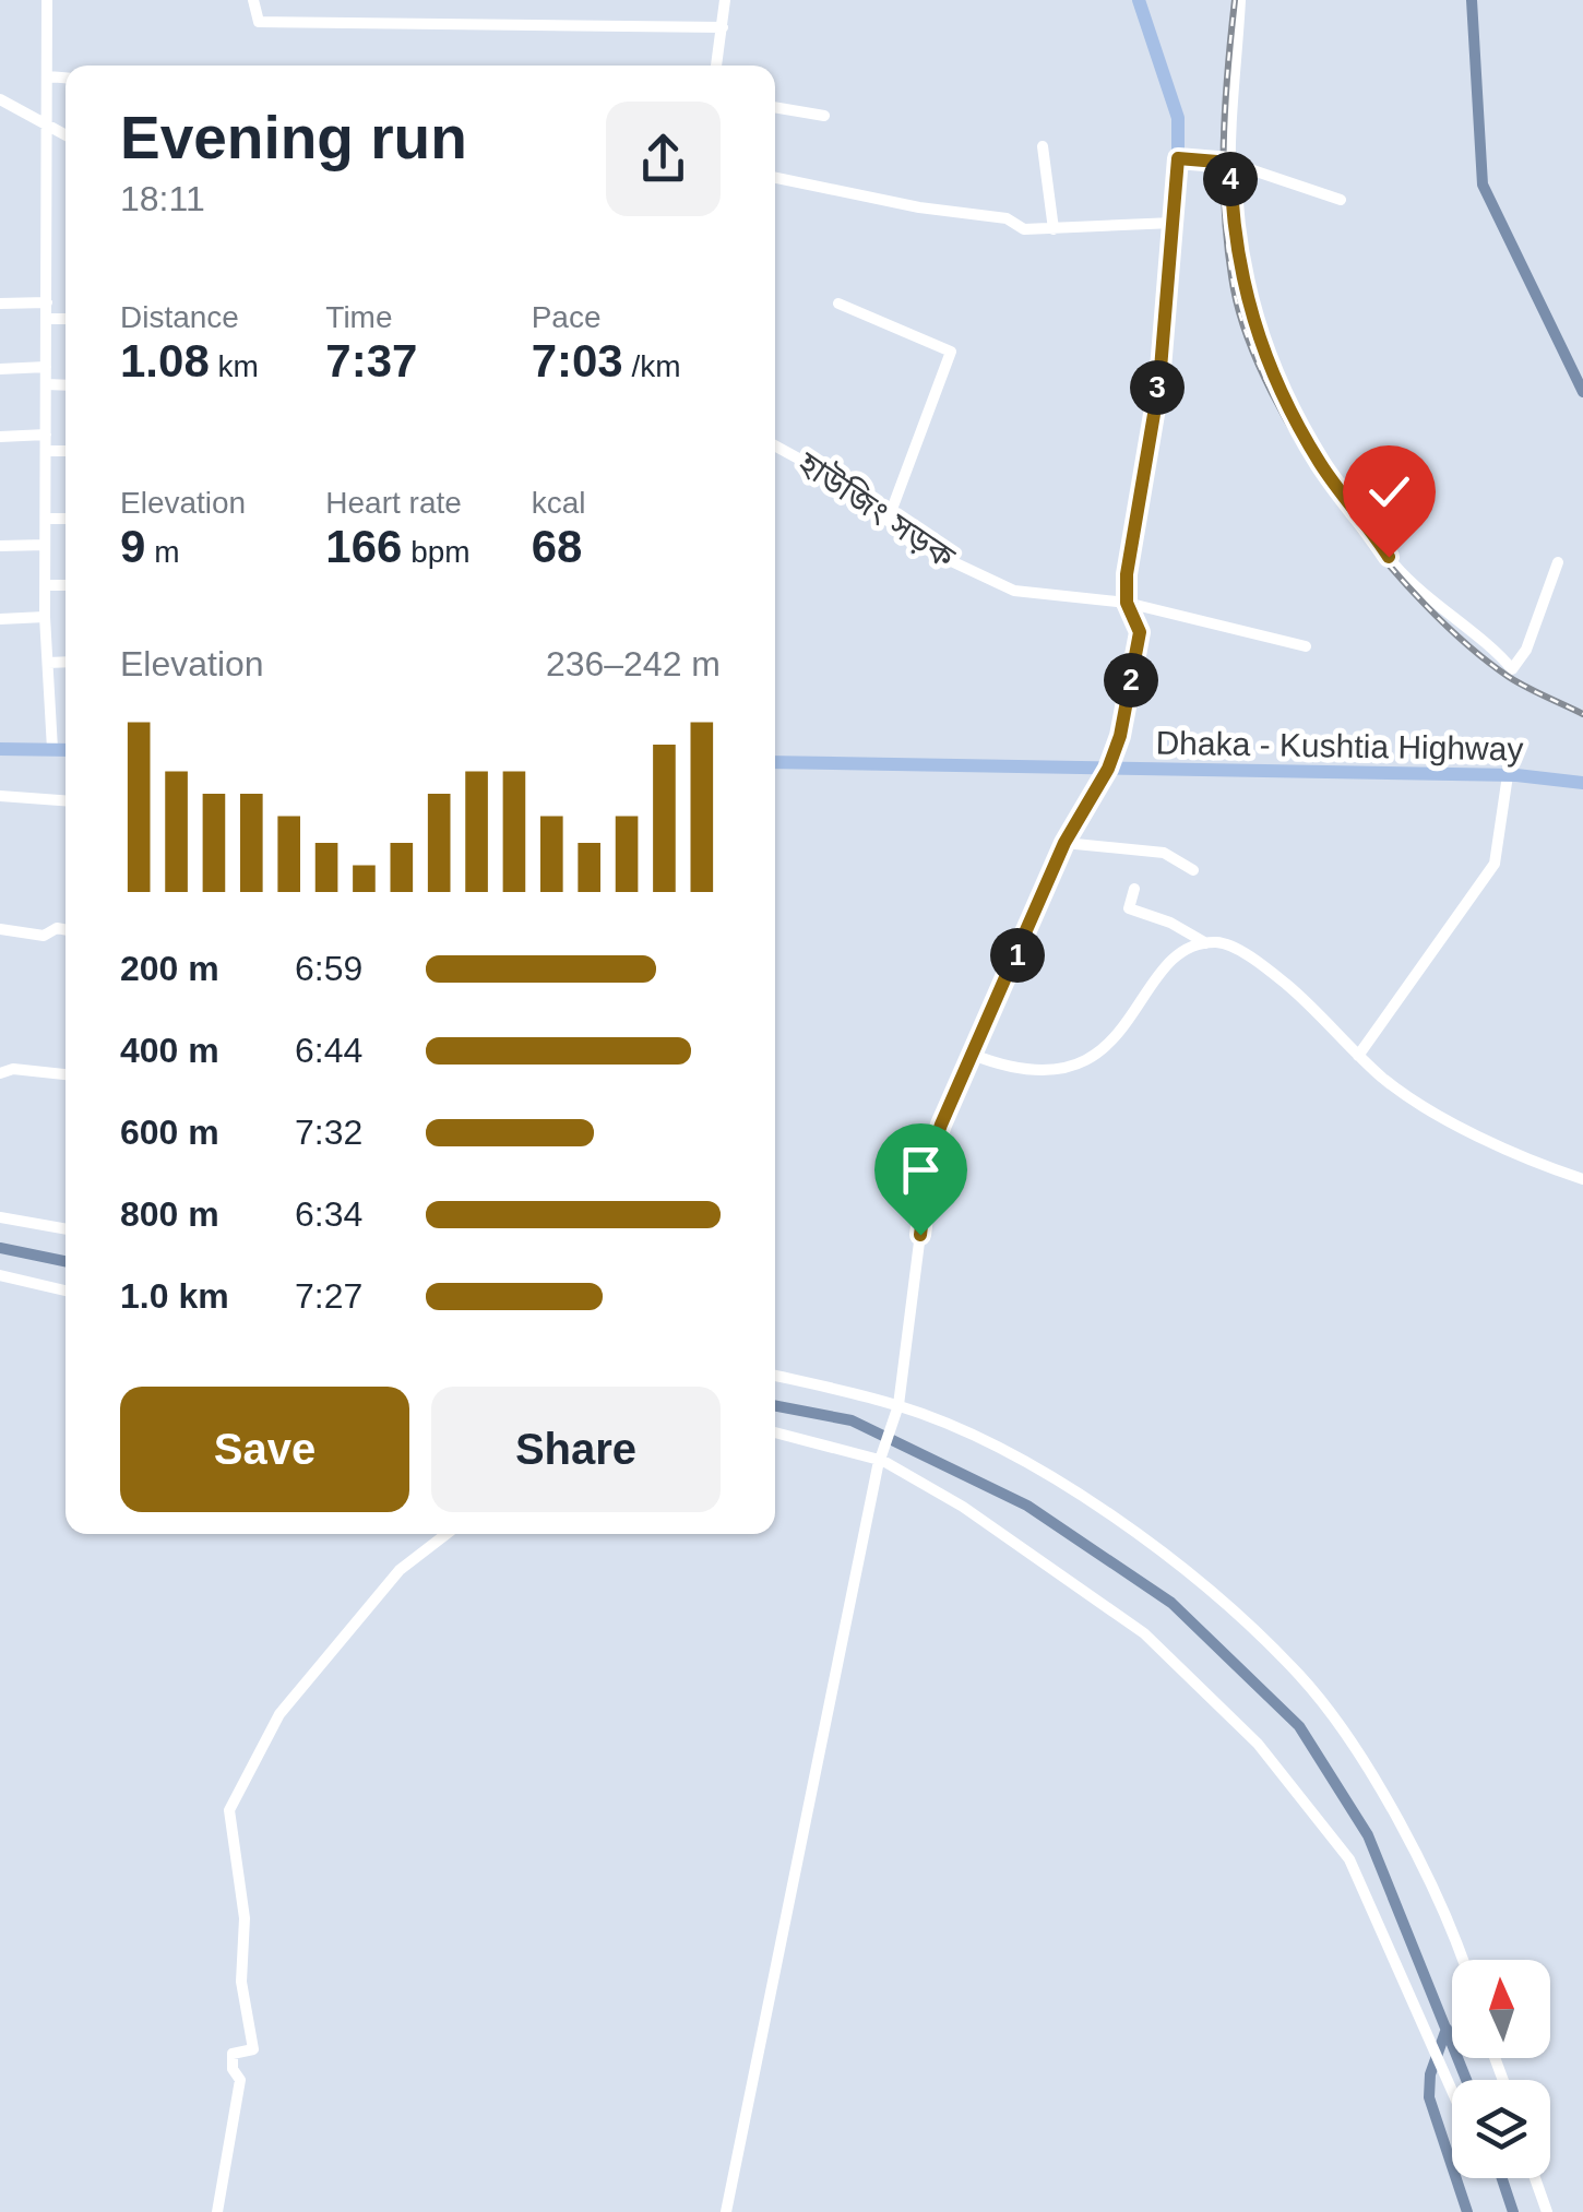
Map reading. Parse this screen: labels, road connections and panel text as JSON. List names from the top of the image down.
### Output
{
  "streets": {
    "main road": ["Dhaka - Kushtia Highway"],
    "street": ["হাউজিং সড়ক"]
  },
  "north": "top",
  "page": {
    "heading": ["Evening run", "18:11"],
    "pins": [
      "4",
      "3",
      "2",
      "1"
    ],
    "stats": [
      ["Distance", "1.08 km"],
      ["Time", "7:37"],
      ["Pace", "7:03 /km"],
      ["Elevation", "9 m"],
      ["Heart rate", "166 bpm"],
      ["kcal", "68"]
    ],
    "chart": ["Elevation", "236–242 m"],
    "list": [
      {
        "name": "200 m",
        "note": "6:59"
      },
      {
        "name": "400 m",
        "note": "6:44"
      },
      {
        "name": "600 m",
        "note": "7:32"
      },
      {
        "name": "800 m",
        "note": "6:34"
      },
      {
        "name": "1.0 km",
        "note": "7:27"
      }
    ],
    "buttons": ["Save", "Share"]
  }
}
